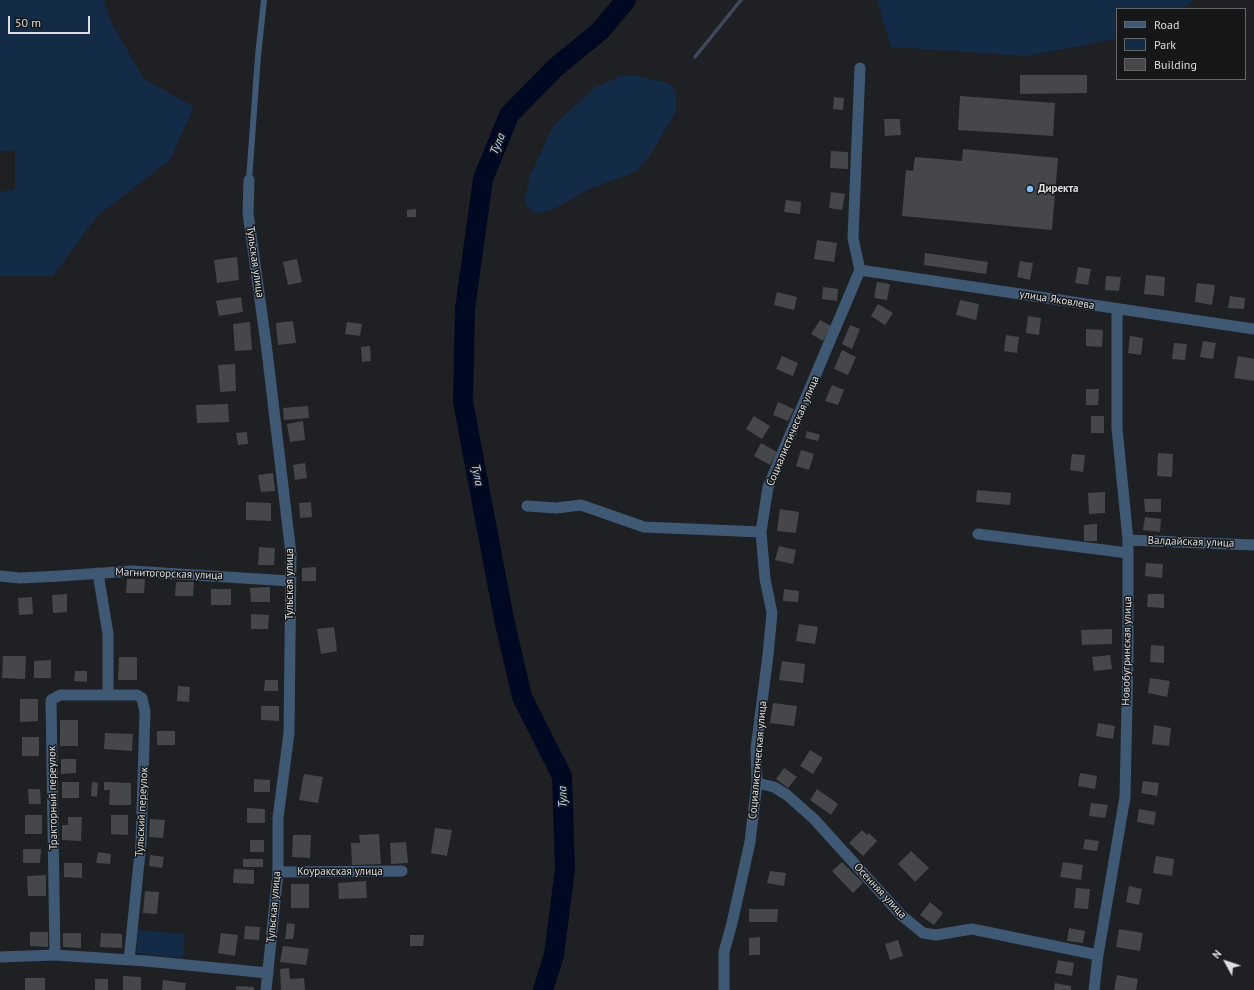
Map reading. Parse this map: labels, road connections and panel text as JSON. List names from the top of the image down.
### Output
{
  "streets": {
    "street": [
      "Тульская улица",
      "улица Яковлева",
      "Социалистическая улица",
      "Валдайская улица",
      "Магнитогорская улица",
      "Новобугринская улица",
      "Тракторный переулок",
      "Тульский переулок",
      "Коуракская улица",
      "Осенняя улица"
    ]
  },
  "crossings": [
    ["Тульская улица", "Магнитогорская улица"],
    ["Тульская улица", "Коуракская улица"],
    ["улица Яковлева", "Социалистическая улица"],
    ["улица Яковлева", "Новобугринская улица"],
    ["Социалистическая улица", "Осенняя улица"],
    ["Валдайская улица", "Новобугринская улица"],
    ["Новобугринская улица", "Осенняя улица"],
    ["Тракторный переулок", "Тульский переулок"]
  ],
  "water": ["Тула"],
  "places": ["Директа"],
  "legend": ["Road", "Park", "Building"],
  "scale_bar": "50 m",
  "north": "top left"
}
